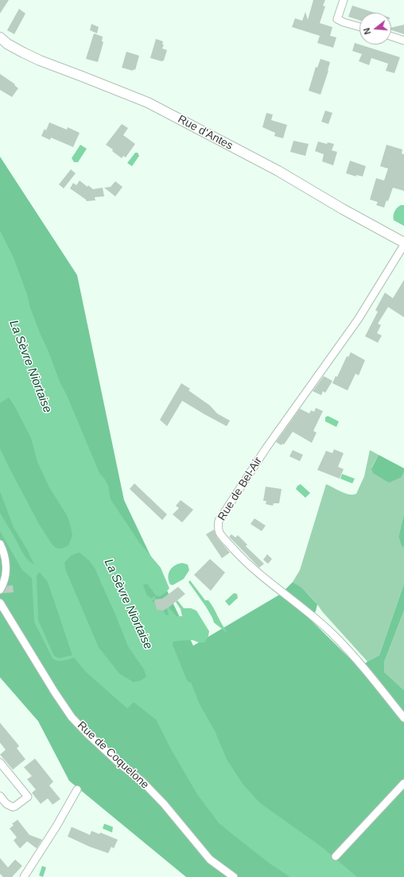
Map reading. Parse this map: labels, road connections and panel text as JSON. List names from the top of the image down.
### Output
{
  "streets": {
    "street": ["Rue d'Antes", "Rue de Bel-Air", "Rue de Coquelone"]
  },
  "water": ["La Sèvre Niortaise"],
  "north": "left"
}
